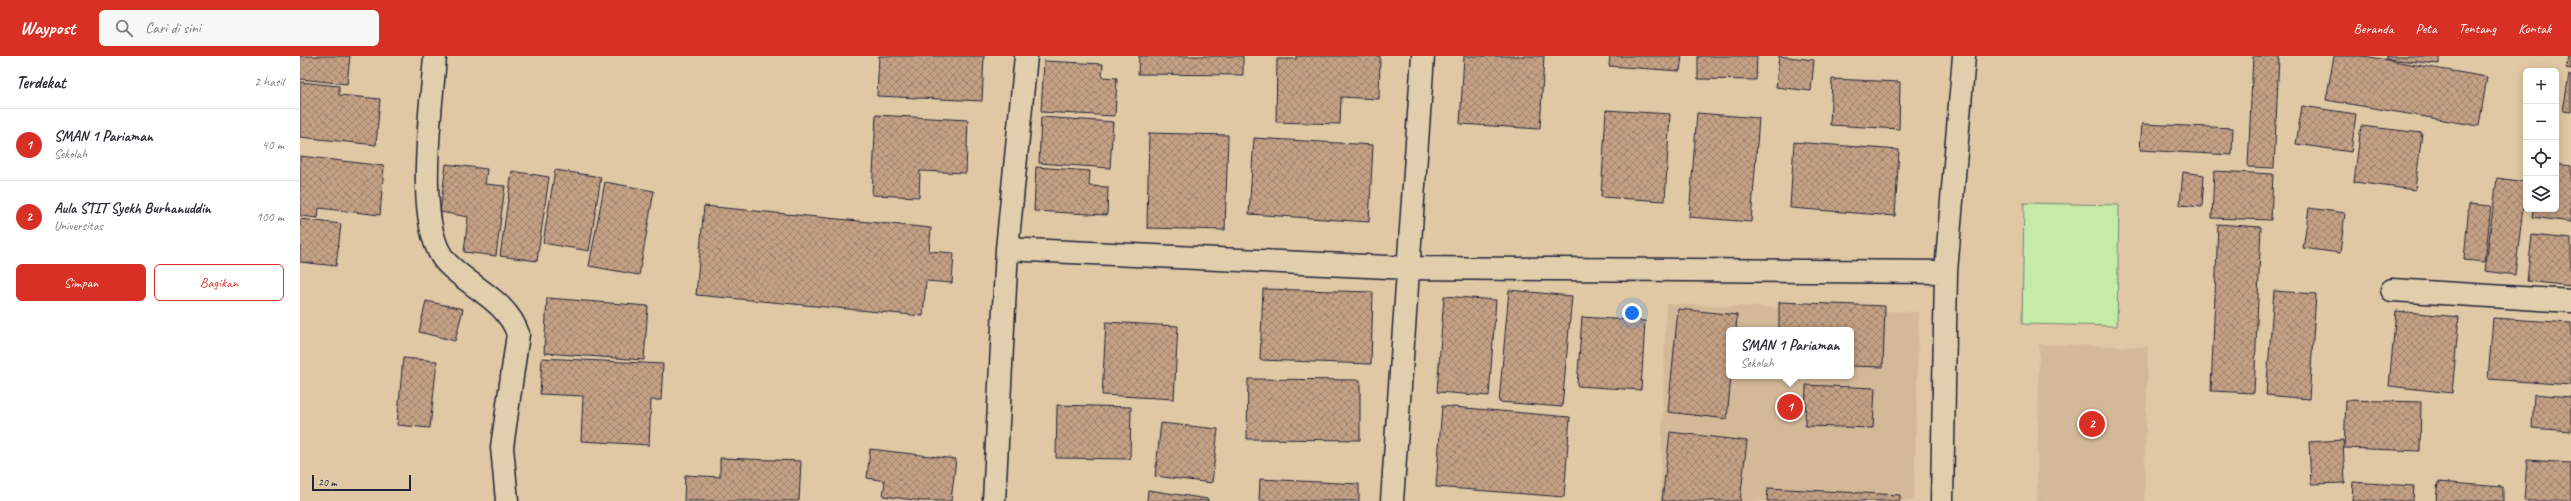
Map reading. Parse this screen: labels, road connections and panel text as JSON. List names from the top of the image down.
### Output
{
  "scale_bar": "20 m",
  "page": {
    "header": "Waypost",
    "search": "Cari di sini",
    "nav": [
      "Beranda",
      "Peta",
      "Tentang",
      "Kontak"
    ],
    "heading": ["Terdekat", "2 hasil"],
    "map_buttons": ["+", "−"],
    "list": [
      {
        "mark": "1",
        "name": "SMAN 1 Pariaman",
        "note": "Sekolah",
        "value": "40 m"
      },
      {
        "mark": "2",
        "name": "Aula STIT Syekh Burhanuddin",
        "note": "Universitas",
        "value": "100 m"
      }
    ],
    "buttons": ["Simpan", "Bagikan"],
    "popup": ["SMAN 1 Pariaman", "Sekolah"],
    "pins": ["1", "2"],
    "scale": "20 m"
  }
}
